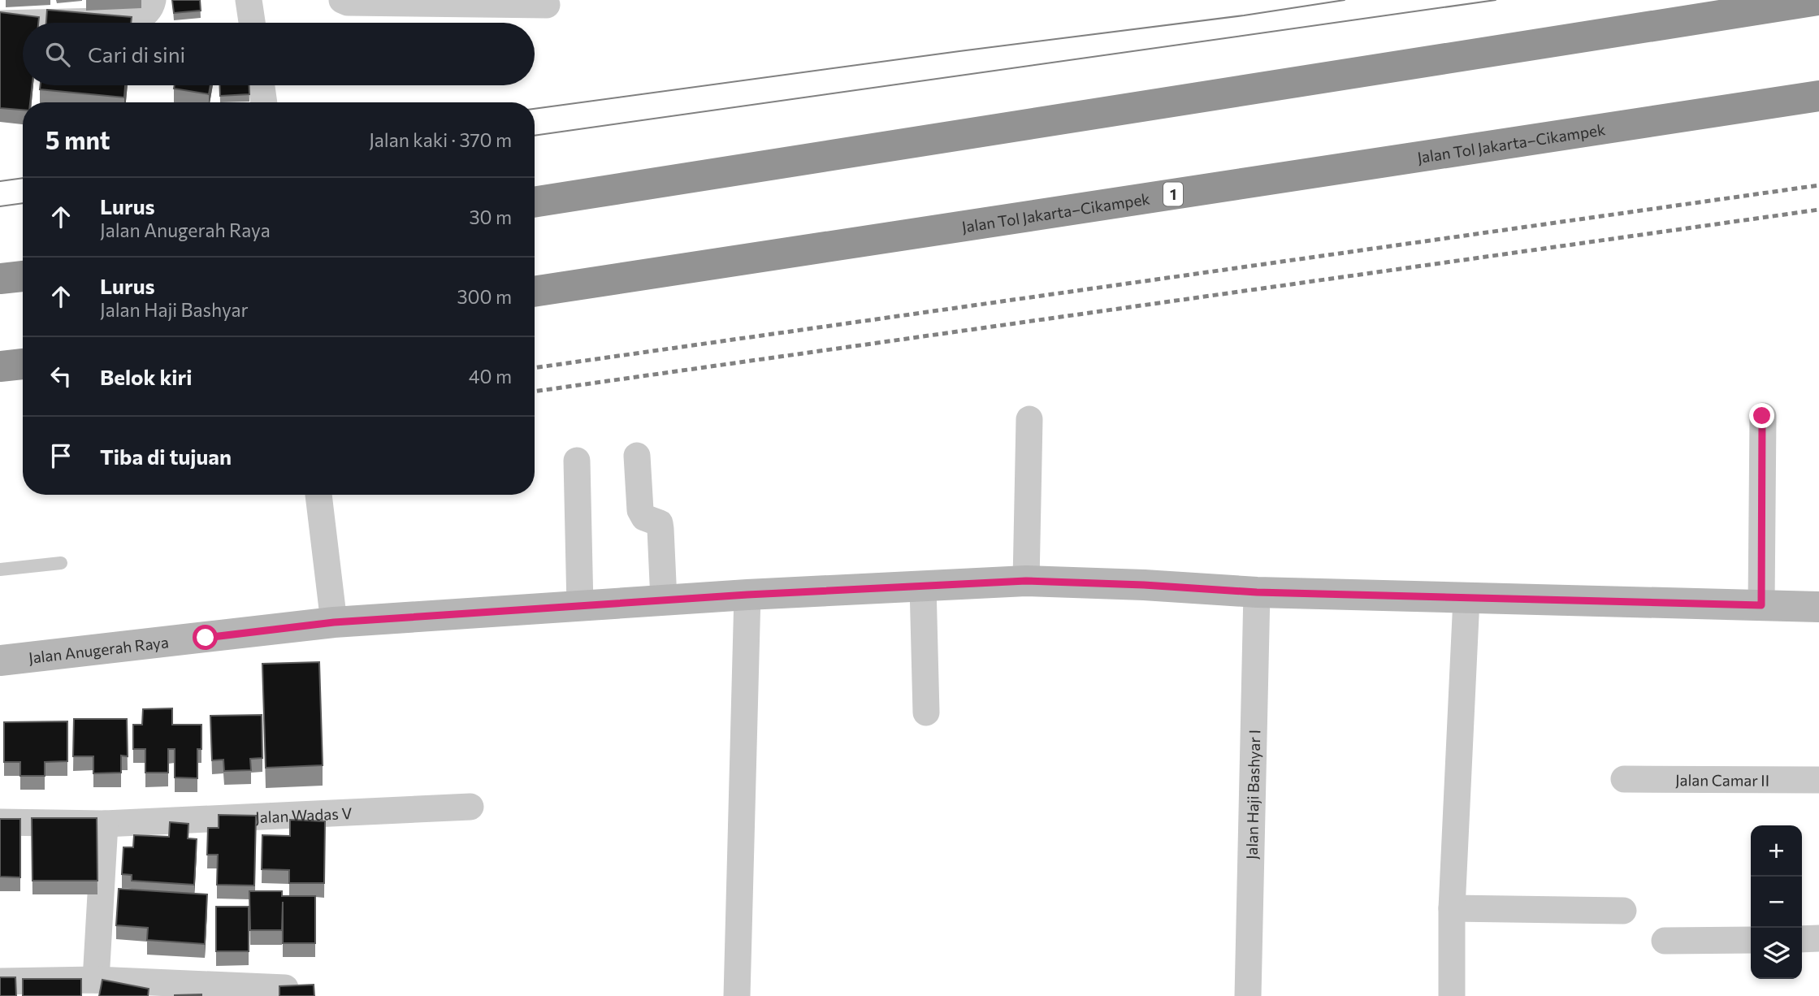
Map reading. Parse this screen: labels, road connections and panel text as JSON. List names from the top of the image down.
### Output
{
  "streets": {
    "highway": ["Jalan Tol Jakarta–Cikampek", "1"],
    "street": [
      "Jalan Anugerah Raya",
      "Jalan Camar II",
      "Jalan Haji Bashyar I",
      "Jalan Wadas V"
    ]
  },
  "crossings": [
    ["Jalan Anugerah Raya", "Jalan Haji Bashyar I"]
  ],
  "page": {
    "search": "Cari di sini",
    "heading": ["5 mnt", "Jalan kaki · 370 m"],
    "list": [
      ["Lurus", "Jalan Anugerah Raya", "30 m"],
      ["Lurus", "Jalan Haji Bashyar", "300 m"],
      ["Belok kiri", "40 m"],
      "Tiba di tujuan"
    ],
    "map_buttons": ["+", "−"]
  }
}
